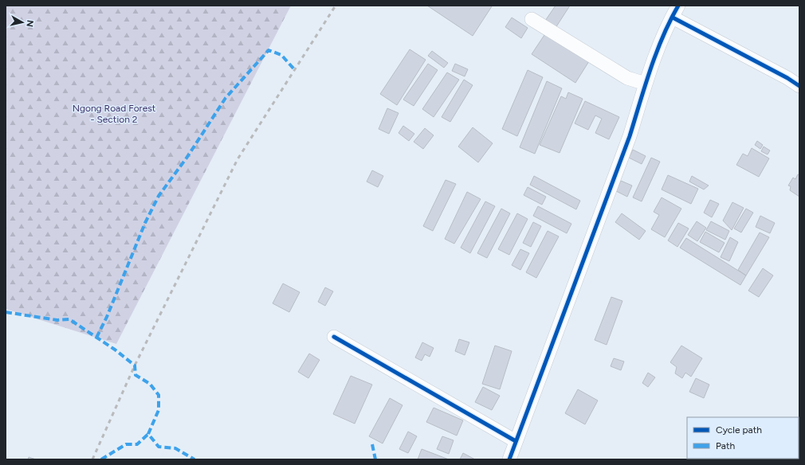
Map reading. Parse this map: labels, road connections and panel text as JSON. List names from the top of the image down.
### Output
{
  "parks": ["Ngong Road Forest - Section 2"],
  "legend": ["Cycle path", "Path"],
  "north": "right"
}
